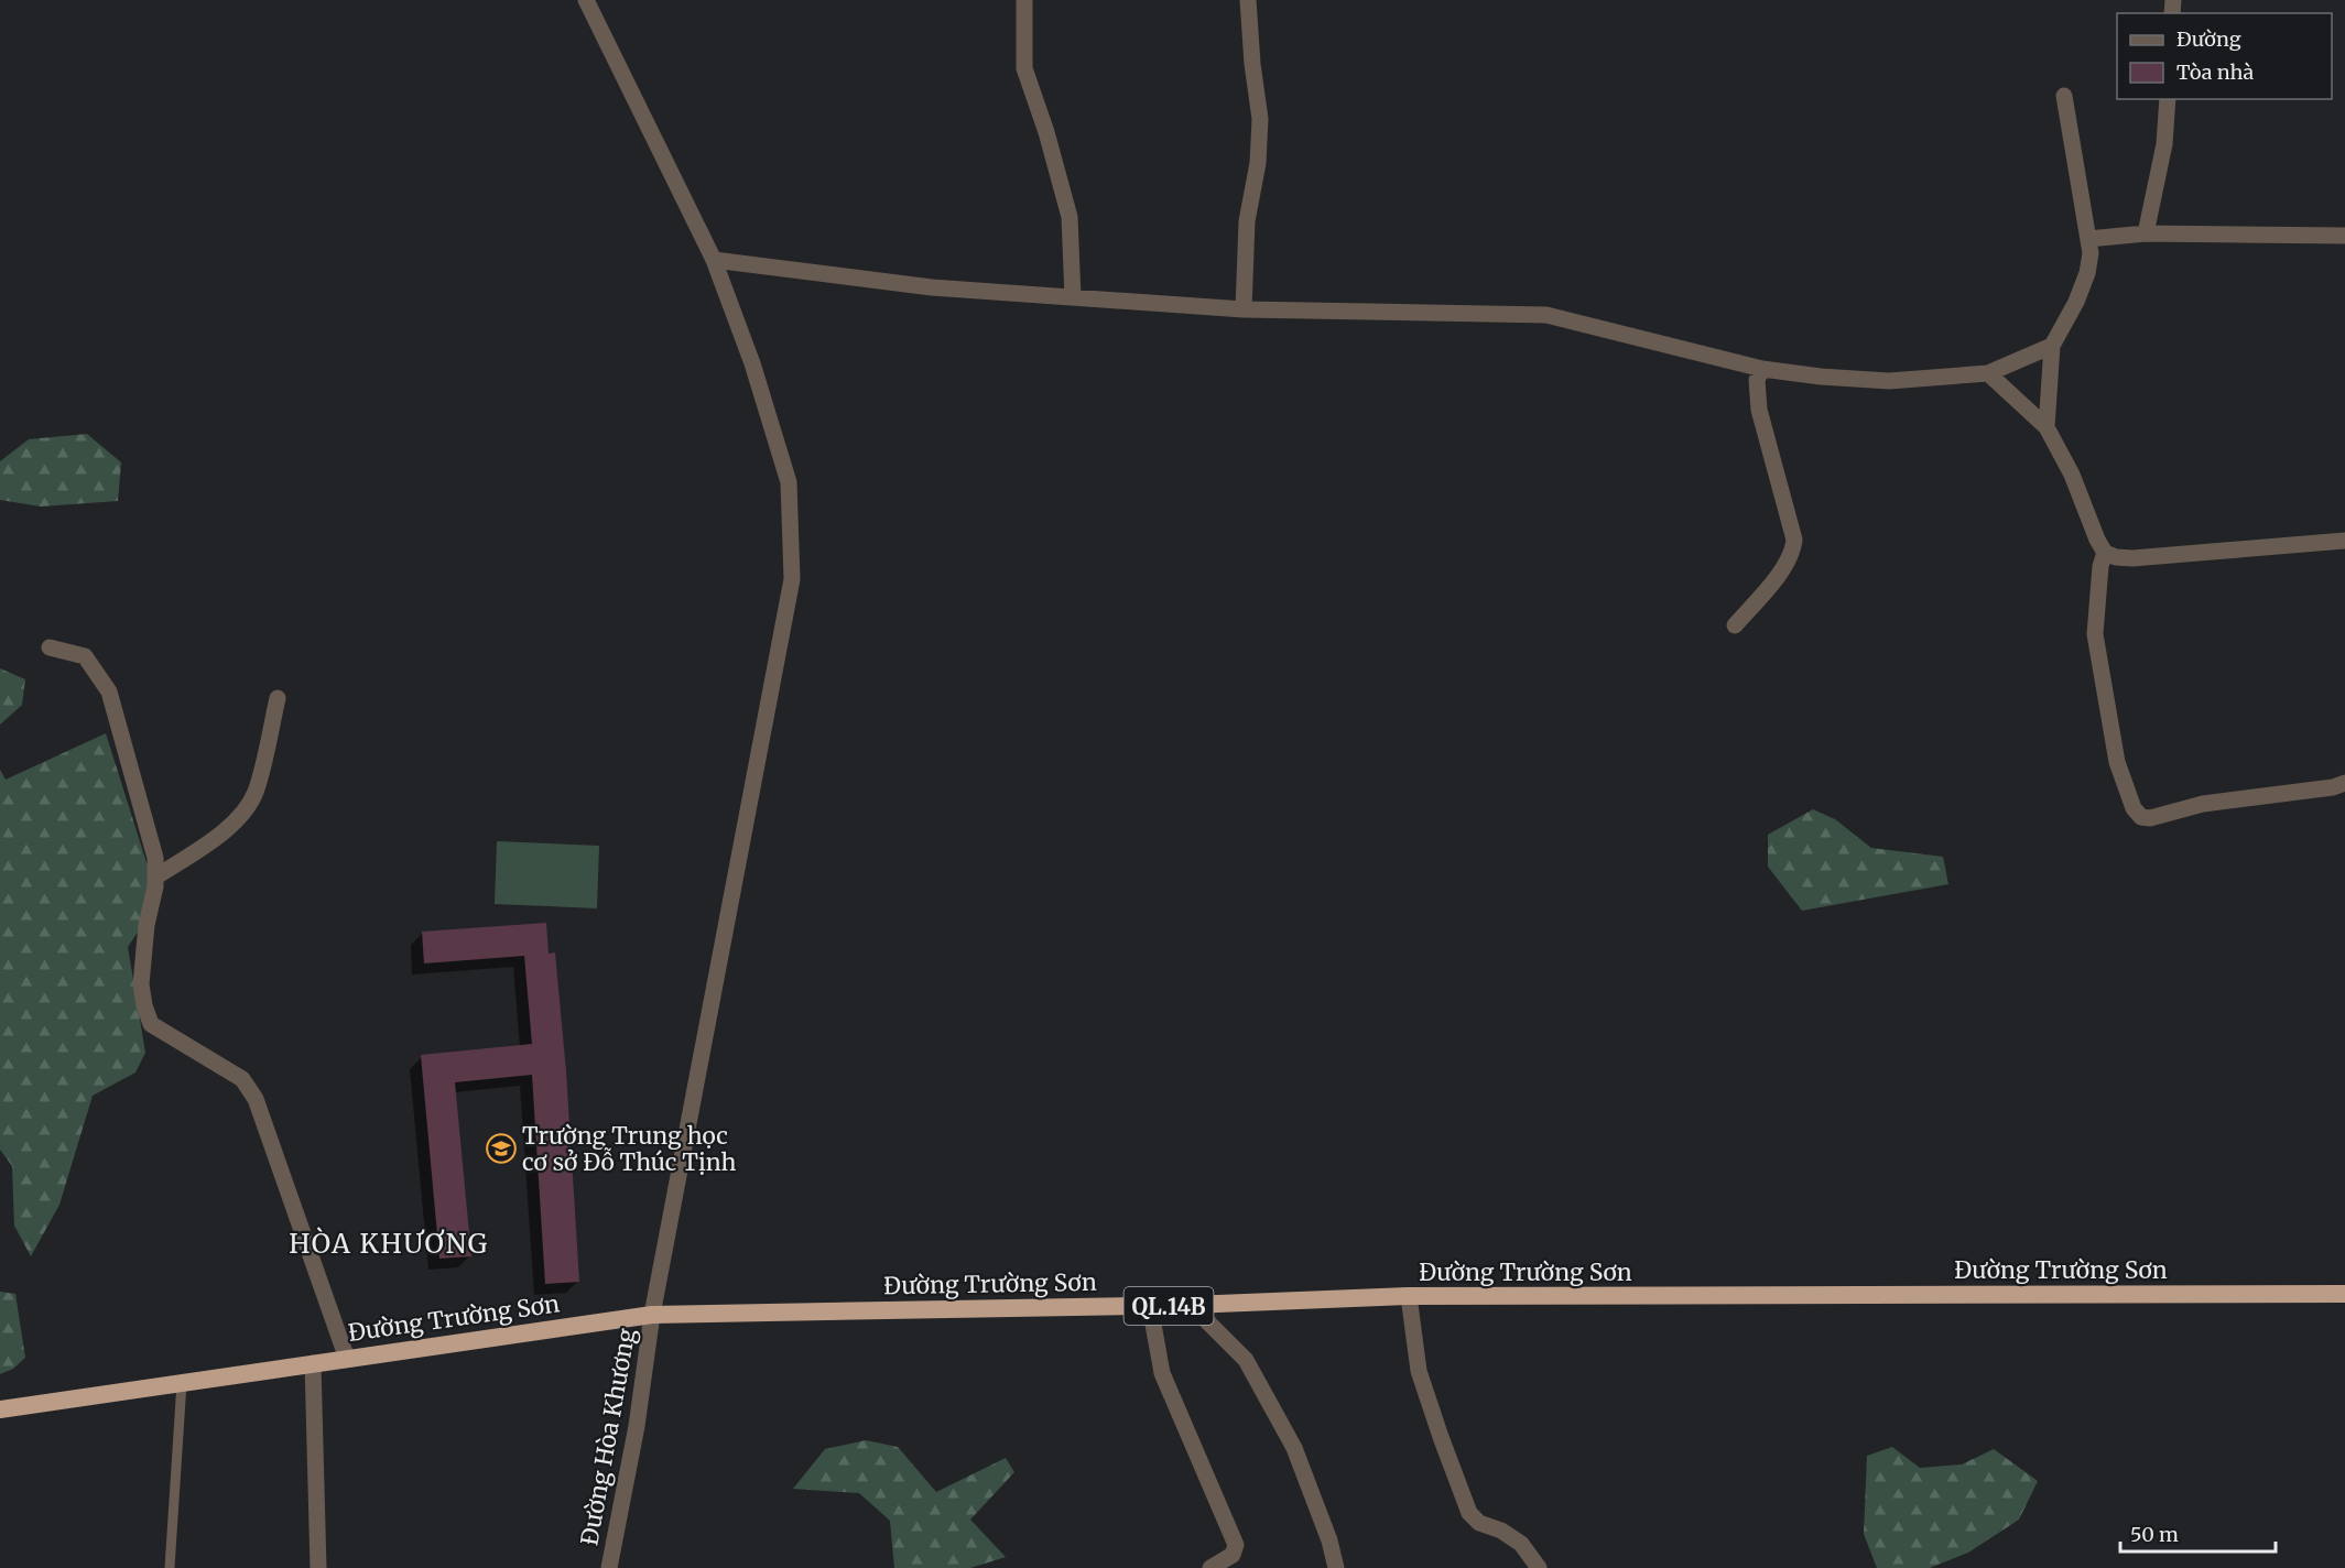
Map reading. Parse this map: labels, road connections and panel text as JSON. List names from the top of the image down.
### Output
{
  "streets": {
    "highway": ["Đường Trường Sơn", "QL.14B"],
    "street": ["Đường Hòa Khương"]
  },
  "crossings": [
    ["Đường Trường Sơn", "Đường Hòa Khương"]
  ],
  "districts": ["HÒA KHƯƠNG"],
  "places": {
    "school or university": ["Trường Trung học cơ sở Đỗ Thúc Tịnh"]
  },
  "legend": ["Đường", "Tòa nhà"],
  "scale_bar": "50 m"
}
